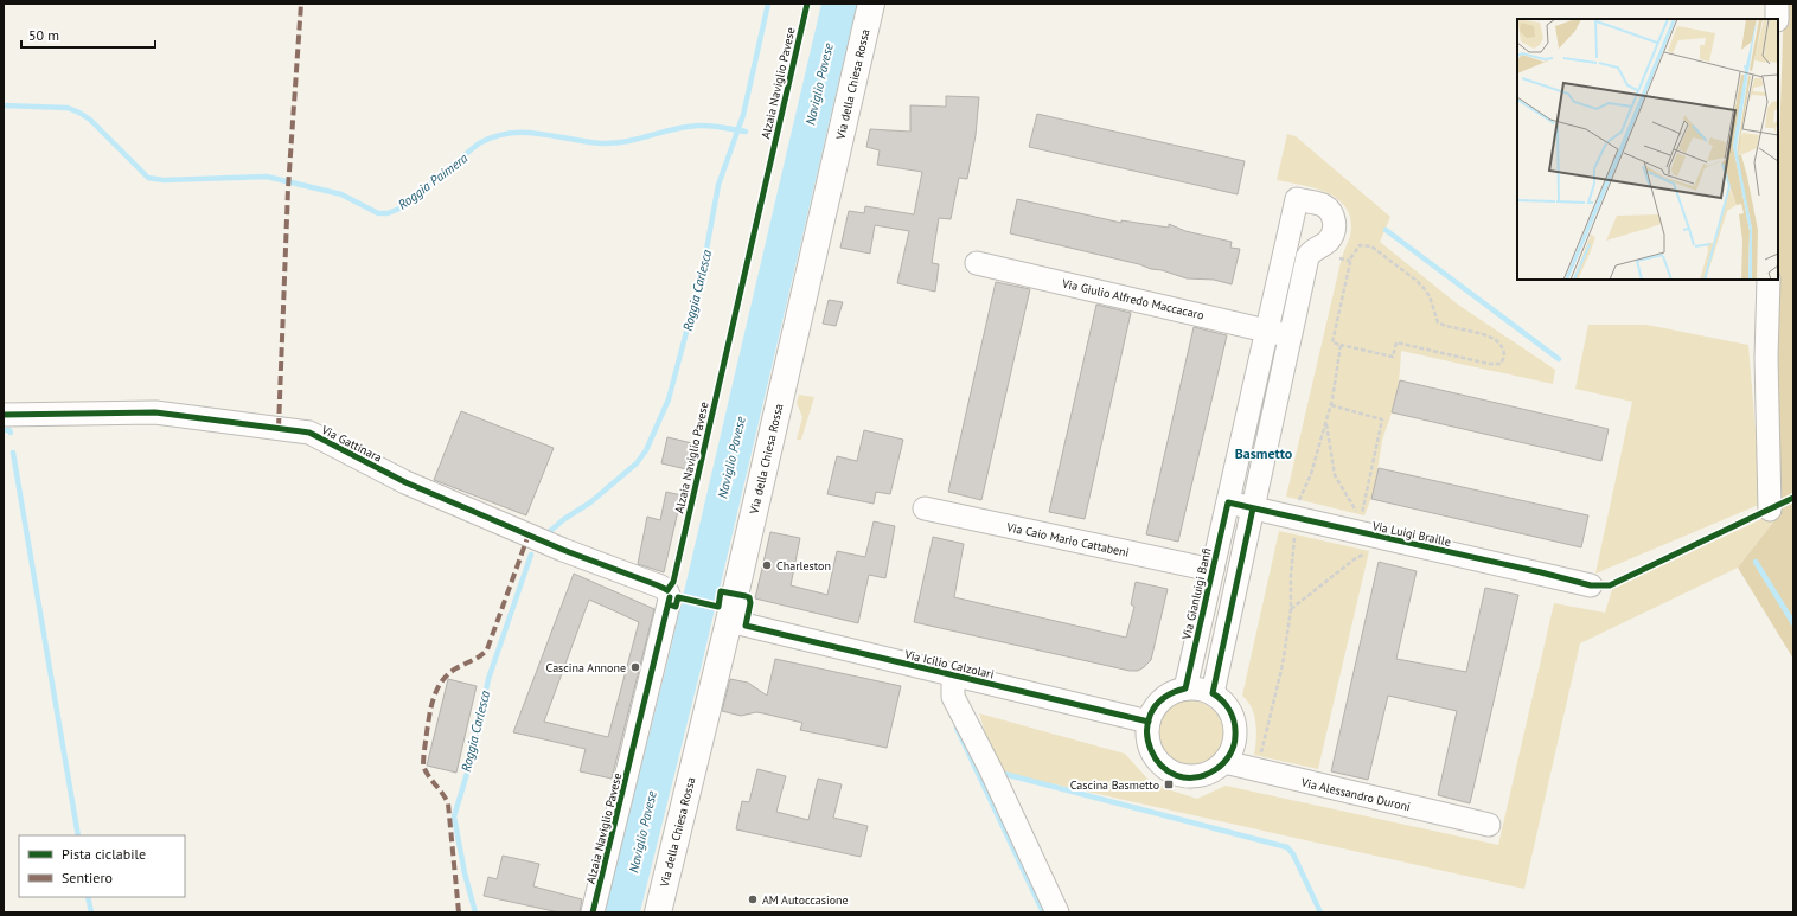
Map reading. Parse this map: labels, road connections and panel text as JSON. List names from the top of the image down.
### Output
{
  "streets": {
    "main road": ["Via della Chiesa Rossa"],
    "street": [
      "Alzaia Naviglio Pavese",
      "Via Giulio Alfredo Maccacaro",
      "Via Gattinara",
      "Via Luigi Braille",
      "Via Caio Mario Cattabeni",
      "Via Gianluigi Banfi",
      "Via Icilio Calzolari",
      "Via Alessandro Duroni"
    ]
  },
  "crossings": [
    ["Alzaia Naviglio Pavese", "Via Gattinara"],
    ["Via della Chiesa Rossa", "Via Icilio Calzolari"],
    ["Via Giulio Alfredo Maccacaro", "Via Gianluigi Banfi"],
    ["Via Luigi Braille", "Via Gianluigi Banfi"],
    ["Via Caio Mario Cattabeni", "Via Gianluigi Banfi"],
    ["Via Gianluigi Banfi", "Via Icilio Calzolari"],
    ["Via Gianluigi Banfi", "Via Alessandro Duroni"],
    ["Via Icilio Calzolari", "Via Alessandro Duroni"]
  ],
  "districts": ["Basmetto"],
  "water": ["Naviglio Pavese", "Roggia Paimera", "Roggia Carlesca"],
  "places": {
    "other": ["Charleston", "Cascina Annone", "AM Autoccasione"],
    "transit": ["Cascina Basmetto"]
  },
  "legend": ["Pista ciclabile", "Sentiero"],
  "scale_bar": "50 m"
}
